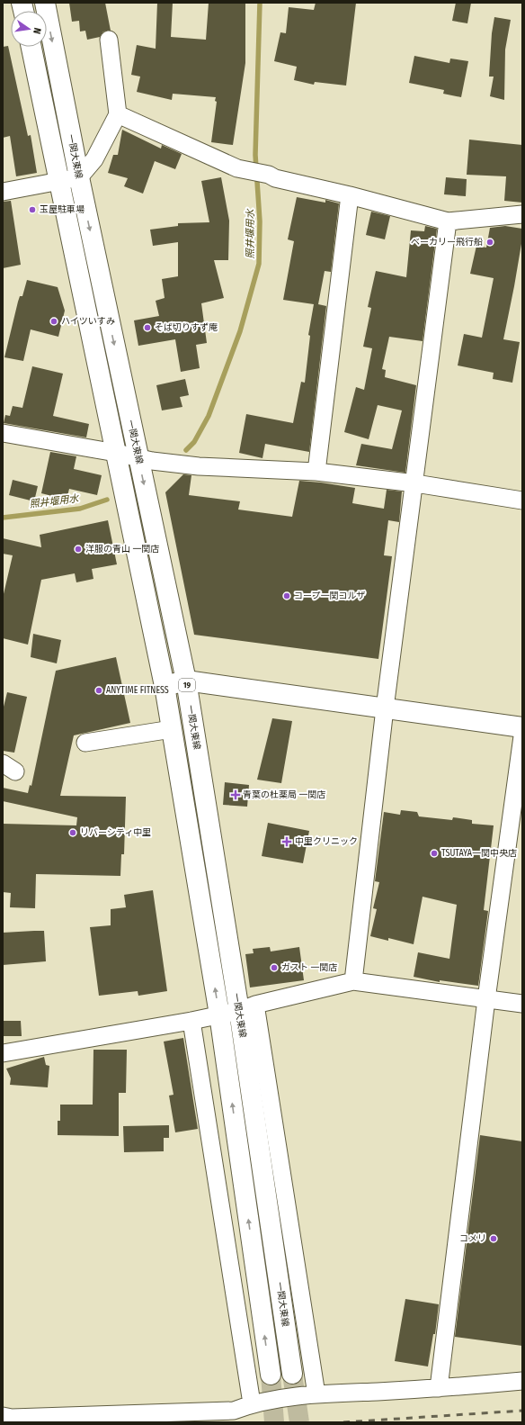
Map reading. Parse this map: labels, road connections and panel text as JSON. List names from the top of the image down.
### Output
{
  "streets": {
    "main road": ["一関大東線", "19"]
  },
  "water": ["照井堰用水"],
  "places": {
    "other": [
      "玉屋駐車場",
      "ベーカリー飛行船",
      "ハイツいすみ",
      "そば切りすず庵",
      "洋服の青山 一関店",
      "コープ一関コルザ",
      "ANYTIME FITNESS",
      "リバーシティ中里",
      "TSUTAYA一関中央店",
      "ガスト 一関店",
      "コメリ"
    ],
    "health": ["青葉の杜薬局 一関店", "中里クリニック"]
  },
  "north": "right"
}
